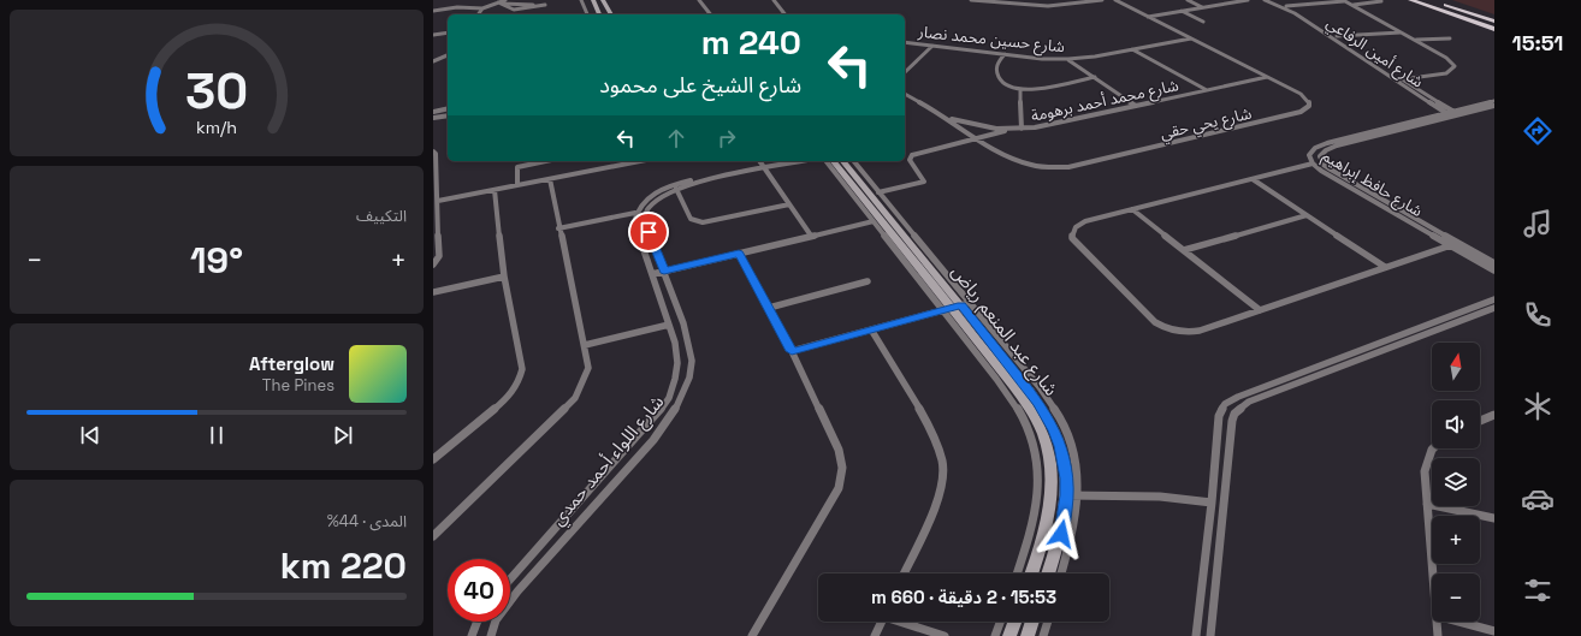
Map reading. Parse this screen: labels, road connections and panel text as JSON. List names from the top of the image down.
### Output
{
  "streets": {
    "street": [
      "شارع حسين محمد نصار",
      "شارع أمين الرفاعي",
      "شارع محمد أحمد برهومة",
      "شارع يحي حقي",
      "شارع حافظ إبراهيم",
      "شارع عبد المنعم رياض",
      "شارع اللواء أحمد حمدي"
    ]
  },
  "crossings": [
    ["شارع حسين محمد نصار", "شارع يحي حقي"],
    ["شارع أمين الرفاعي", "شارع حافظ إبراهيم"],
    ["شارع محمد أحمد برهومة", "شارع يحي حقي"]
  ],
  "north": "top",
  "page": {
    "tabs": "15:51",
    "turn": ["240 m", "شارع الشيخ على محمود"],
    "tile": [
      "التكييف",
      ["المدى · 44%", "220 km"]
    ],
    "heat": ["−", "19°", "+"],
    "map_buttons": ["+", "−"],
    "song": ["Afterglow", "The Pines"],
    "limit": "40",
    "trip": "15:53 · 2 دقيقة · 660 m",
    "gauge": ["30", "km/h"]
  }
}
